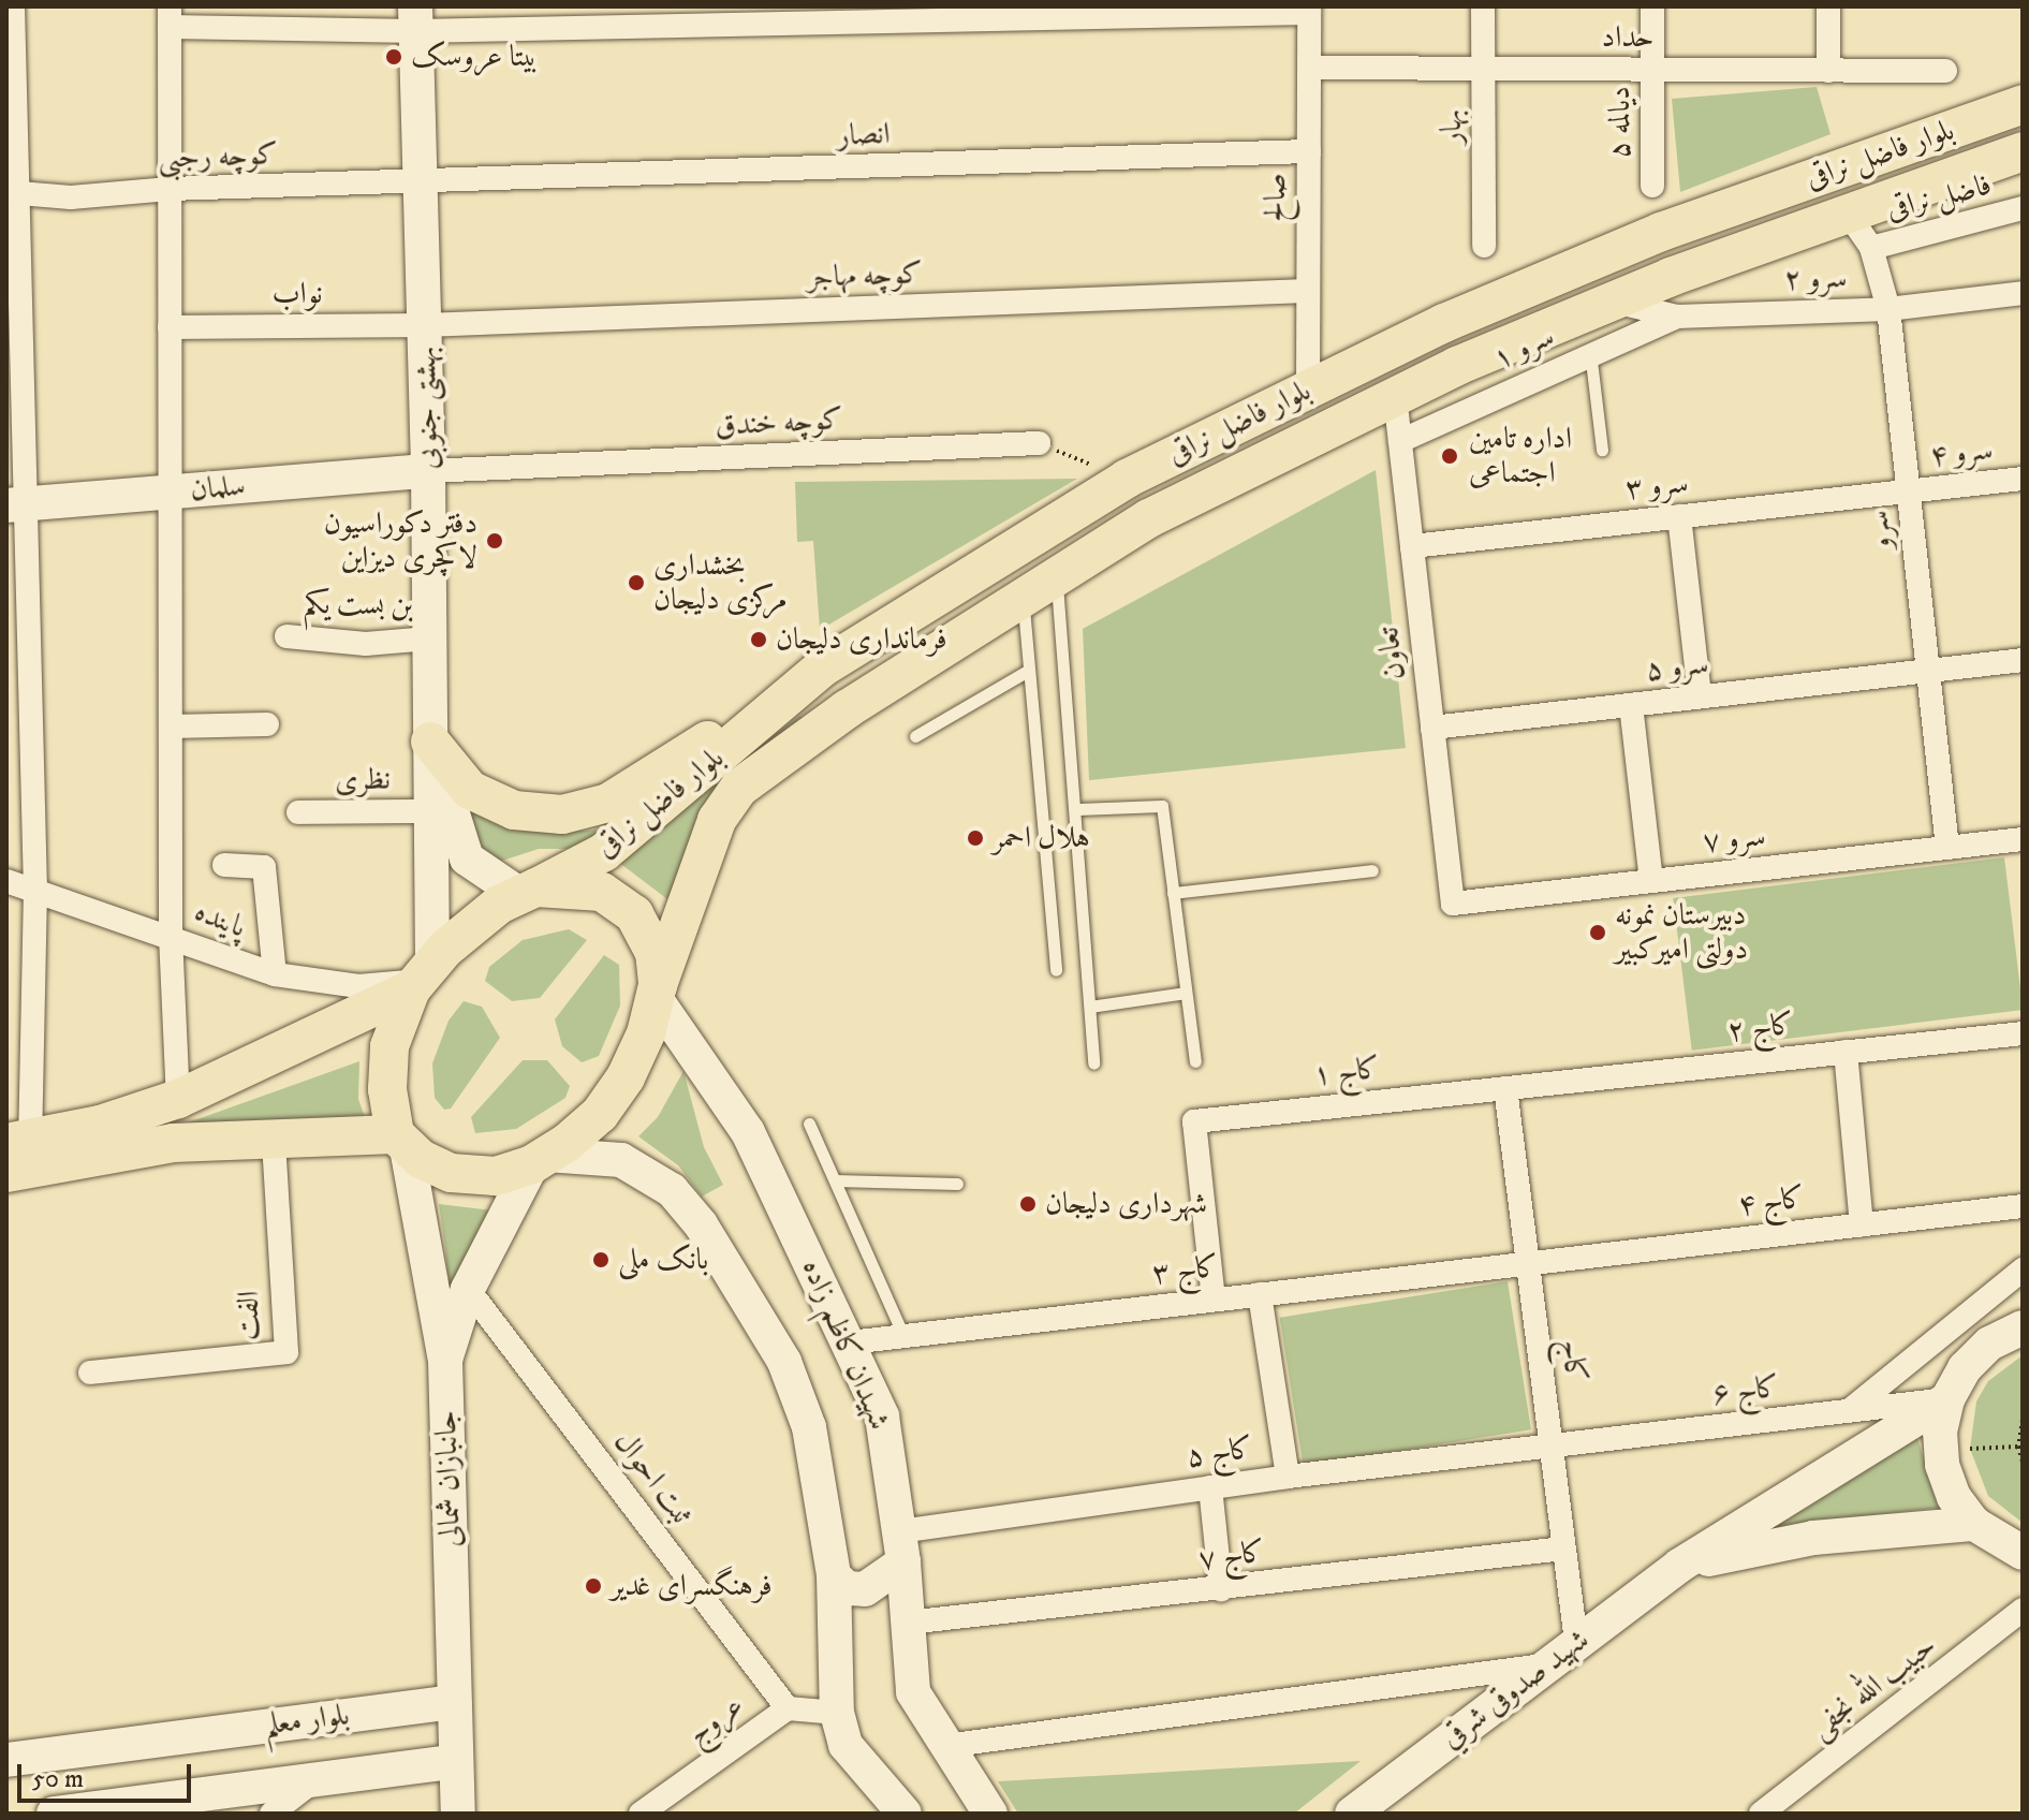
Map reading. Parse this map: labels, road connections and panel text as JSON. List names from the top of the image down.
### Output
{
  "streets": {
    "main road": ["بلوار فاضل نراقی"],
    "street": [
      "حداد",
      "دیالمه ۵",
      "بهار",
      "انصار",
      "کوچه رجبی",
      "صالح",
      "فاضل نراقی",
      "کوچه مهاجر",
      "سرو ۲",
      "نواب",
      "سرو ۱",
      "بهشتی جنوبی",
      "کوچه خندق",
      "سرو ۴",
      "سرو ۳",
      "سلمان",
      "سرو",
      "بن بست یکم",
      "تعاون",
      "سرو ۵",
      "نظری",
      "سرو ۷",
      "پاینده",
      "کاج ۲",
      "کاج ۱",
      "کاج ۴",
      "کاج ۳",
      "الفت",
      "شهیدان کاظم زاده",
      "کاج",
      "کاج ۶",
      "کاج ۵",
      "جانبازان شمالی",
      "ثبت احوال",
      "کاج ۷",
      "حبیب الله نجفی",
      "شهید صدوقی شرقي",
      "بلوار معلم",
      "عروج"
    ]
  },
  "crossings": [
    ["حداد", "دیالمه ۵"],
    ["حداد", "بهار"],
    ["حداد", "صالح"],
    ["انصار", "کوچه رجبی"],
    ["انصار", "صالح"],
    ["انصار", "بهشتی جنوبی"],
    ["بلوار فاضل نراقی", "صالح"],
    ["بلوار فاضل نراقی", "سرو ۲"],
    ["بلوار فاضل نراقی", "بهشتی جنوبی"],
    ["بلوار فاضل نراقی", "سرو"],
    ["بلوار فاضل نراقی", "تعاون"],
    ["بلوار فاضل نراقی", "پاینده"],
    ["بلوار فاضل نراقی", "شهیدان کاظم زاده"],
    ["بلوار فاضل نراقی", "جانبازان شمالی"],
    ["کوچه رجبی", "بهشتی جنوبی"],
    ["صالح", "کوچه مهاجر"],
    ["فاضل نراقی", "سرو"],
    ["کوچه مهاجر", "نواب"],
    ["کوچه مهاجر", "بهشتی جنوبی"],
    ["سرو ۲", "سرو ۱"],
    ["سرو ۲", "سرو"],
    ["نواب", "بهشتی جنوبی"],
    ["سرو ۱", "تعاون"],
    ["بهشتی جنوبی", "کوچه خندق"],
    ["بهشتی جنوبی", "سلمان"],
    ["بهشتی جنوبی", "بن بست یکم"],
    ["بهشتی جنوبی", "نظری"],
    ["بهشتی جنوبی", "پاینده"],
    ["بهشتی جنوبی", "شهیدان کاظم زاده"],
    ["بهشتی جنوبی", "جانبازان شمالی"],
    ["کوچه خندق", "سلمان"],
    ["سرو ۴", "سرو ۳"],
    ["سرو ۴", "سرو"],
    ["سرو ۳", "سرو"],
    ["سرو ۳", "تعاون"],
    ["سرو", "سرو ۵"],
    ["سرو", "سرو ۷"],
    ["تعاون", "سرو ۵"],
    ["تعاون", "سرو ۷"],
    ["پاینده", "شهیدان کاظم زاده"],
    ["پاینده", "جانبازان شمالی"],
    ["کاج ۲", "کاج ۱"],
    ["کاج ۲", "کاج"],
    ["کاج ۱", "کاج ۳"],
    ["کاج ۱", "کاج"],
    ["کاج ۴", "کاج ۳"],
    ["کاج ۴", "کاج"],
    ["کاج ۳", "شهیدان کاظم زاده"],
    ["کاج ۳", "کاج"],
    ["شهیدان کاظم زاده", "کاج ۵"],
    ["شهیدان کاظم زاده", "جانبازان شمالی"],
    ["شهیدان کاظم زاده", "کاج ۷"],
    ["شهیدان کاظم زاده", "عروج"],
    ["کاج", "کاج ۶"],
    ["کاج", "کاج ۵"],
    ["کاج", "کاج ۷"],
    ["کاج", "شهید صدوقی شرقي"],
    ["کاج ۶", "کاج ۵"],
    ["کاج ۶", "شهید صدوقی شرقي"],
    ["جانبازان شمالی", "بلوار معلم"],
    ["ثبت احوال", "عروج"]
  ],
  "places": [
    "بیتا عروسک",
    "اداره تامین اجتماعی",
    "دفتر دکوراسیون لاکچری دیزاین",
    "بخشداری مرکزی دلیجان",
    "فرمانداری دلیجان",
    "هلال احمر",
    "دبیرستان نمونه دولتی امیرکبیر",
    "شهرداری دلیجان",
    "بانک ملی",
    "فرهنگسرای غدیر"
  ],
  "scale_bar": "50 m"
}
